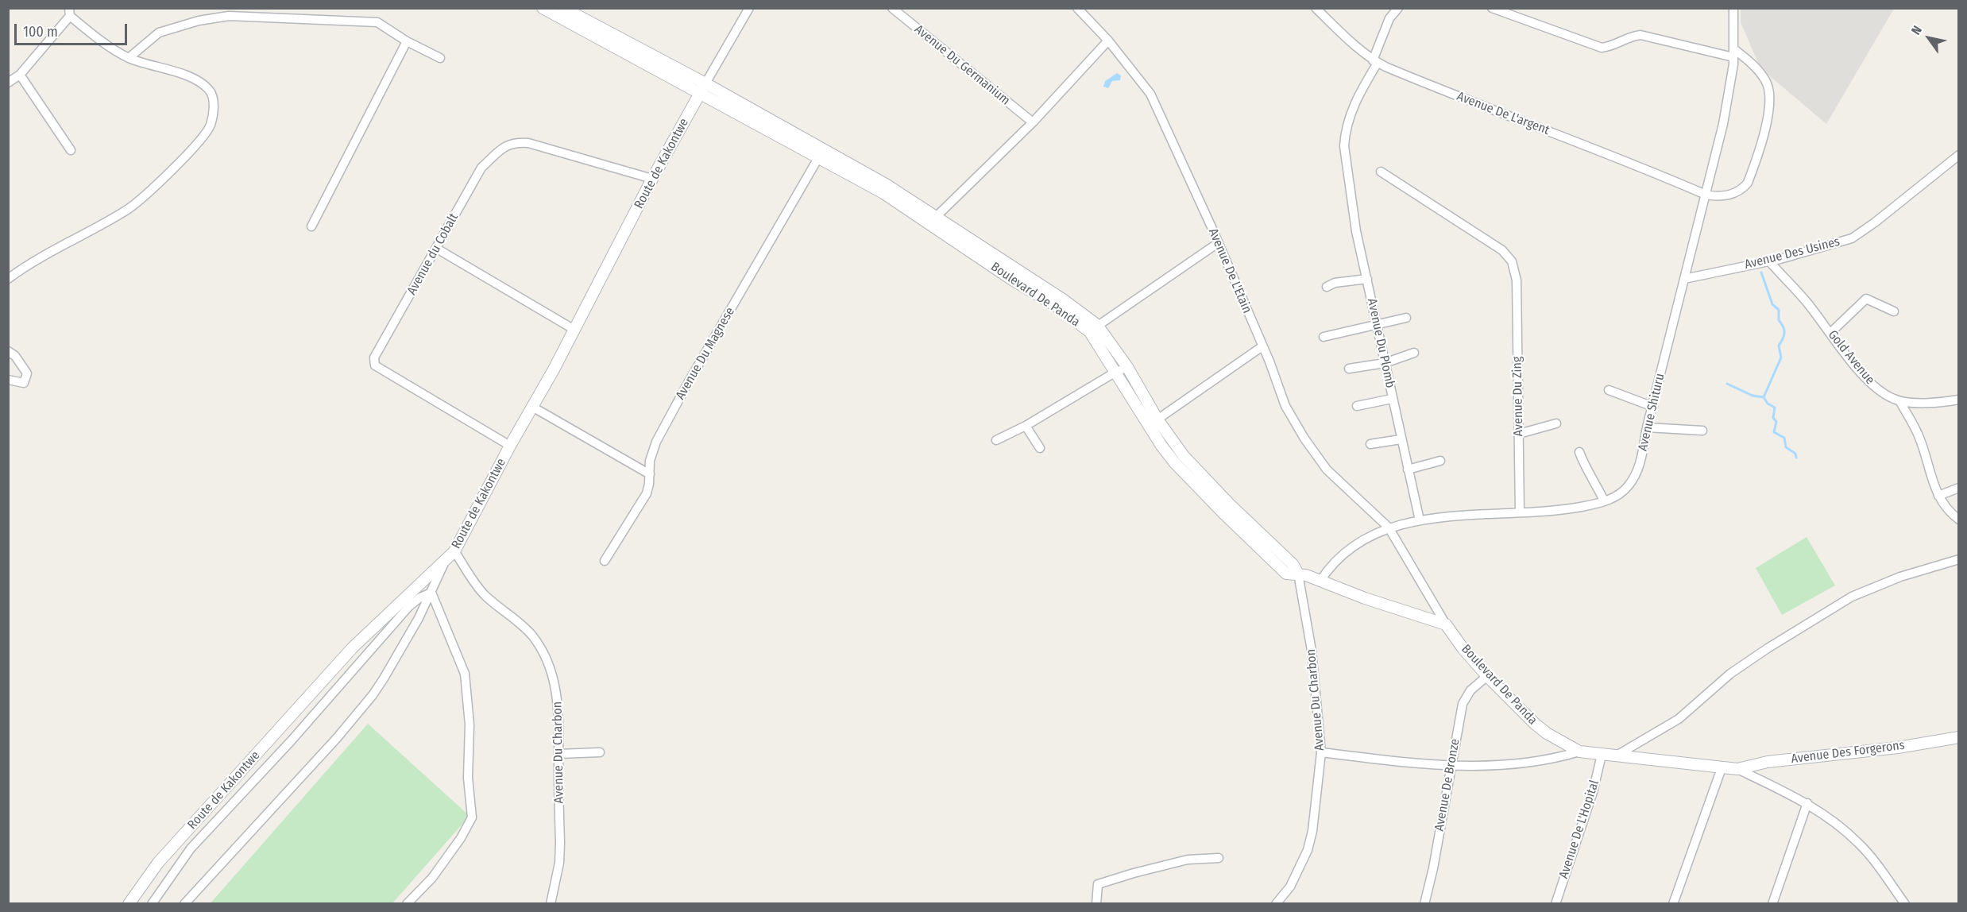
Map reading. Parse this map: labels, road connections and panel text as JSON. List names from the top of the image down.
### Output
{
  "streets": {
    "street": [
      "Avenue Du Germanium",
      "Avenue De L'argent",
      "Route de Kakontwe",
      "Avenue Des Usines",
      "Avenue du Cobalt",
      "Avenue De L'Etain",
      "Boulevard De Panda",
      "Avenue Du Plomb",
      "Avenue Du Magnese",
      "Gold Avenue",
      "Avenue Du Zing",
      "Avenue Shituru",
      "Avenue Du Charbon",
      "Avenue Des Forgerons",
      "Avenue De Bronze",
      "Avenue De L'Hopital"
    ]
  },
  "crossings": [
    ["Avenue De L'argent", "Avenue Du Plomb"],
    ["Avenue De L'argent", "Avenue Shituru"],
    ["Route de Kakontwe", "Avenue du Cobalt"],
    ["Route de Kakontwe", "Boulevard De Panda"],
    ["Route de Kakontwe", "Avenue Du Charbon"],
    ["Avenue Des Usines", "Gold Avenue"],
    ["Avenue Des Usines", "Avenue Shituru"],
    ["Avenue De L'Etain", "Boulevard De Panda"],
    ["Avenue De L'Etain", "Avenue Shituru"],
    ["Boulevard De Panda", "Avenue Du Magnese"],
    ["Boulevard De Panda", "Avenue Shituru"],
    ["Boulevard De Panda", "Avenue Du Charbon"],
    ["Boulevard De Panda", "Avenue Des Forgerons"],
    ["Boulevard De Panda", "Avenue De Bronze"],
    ["Boulevard De Panda", "Avenue De L'Hopital"],
    ["Avenue Du Plomb", "Avenue Shituru"],
    ["Avenue Du Zing", "Avenue Shituru"]
  ],
  "scale_bar": "100 m",
  "north": "top left"
}
